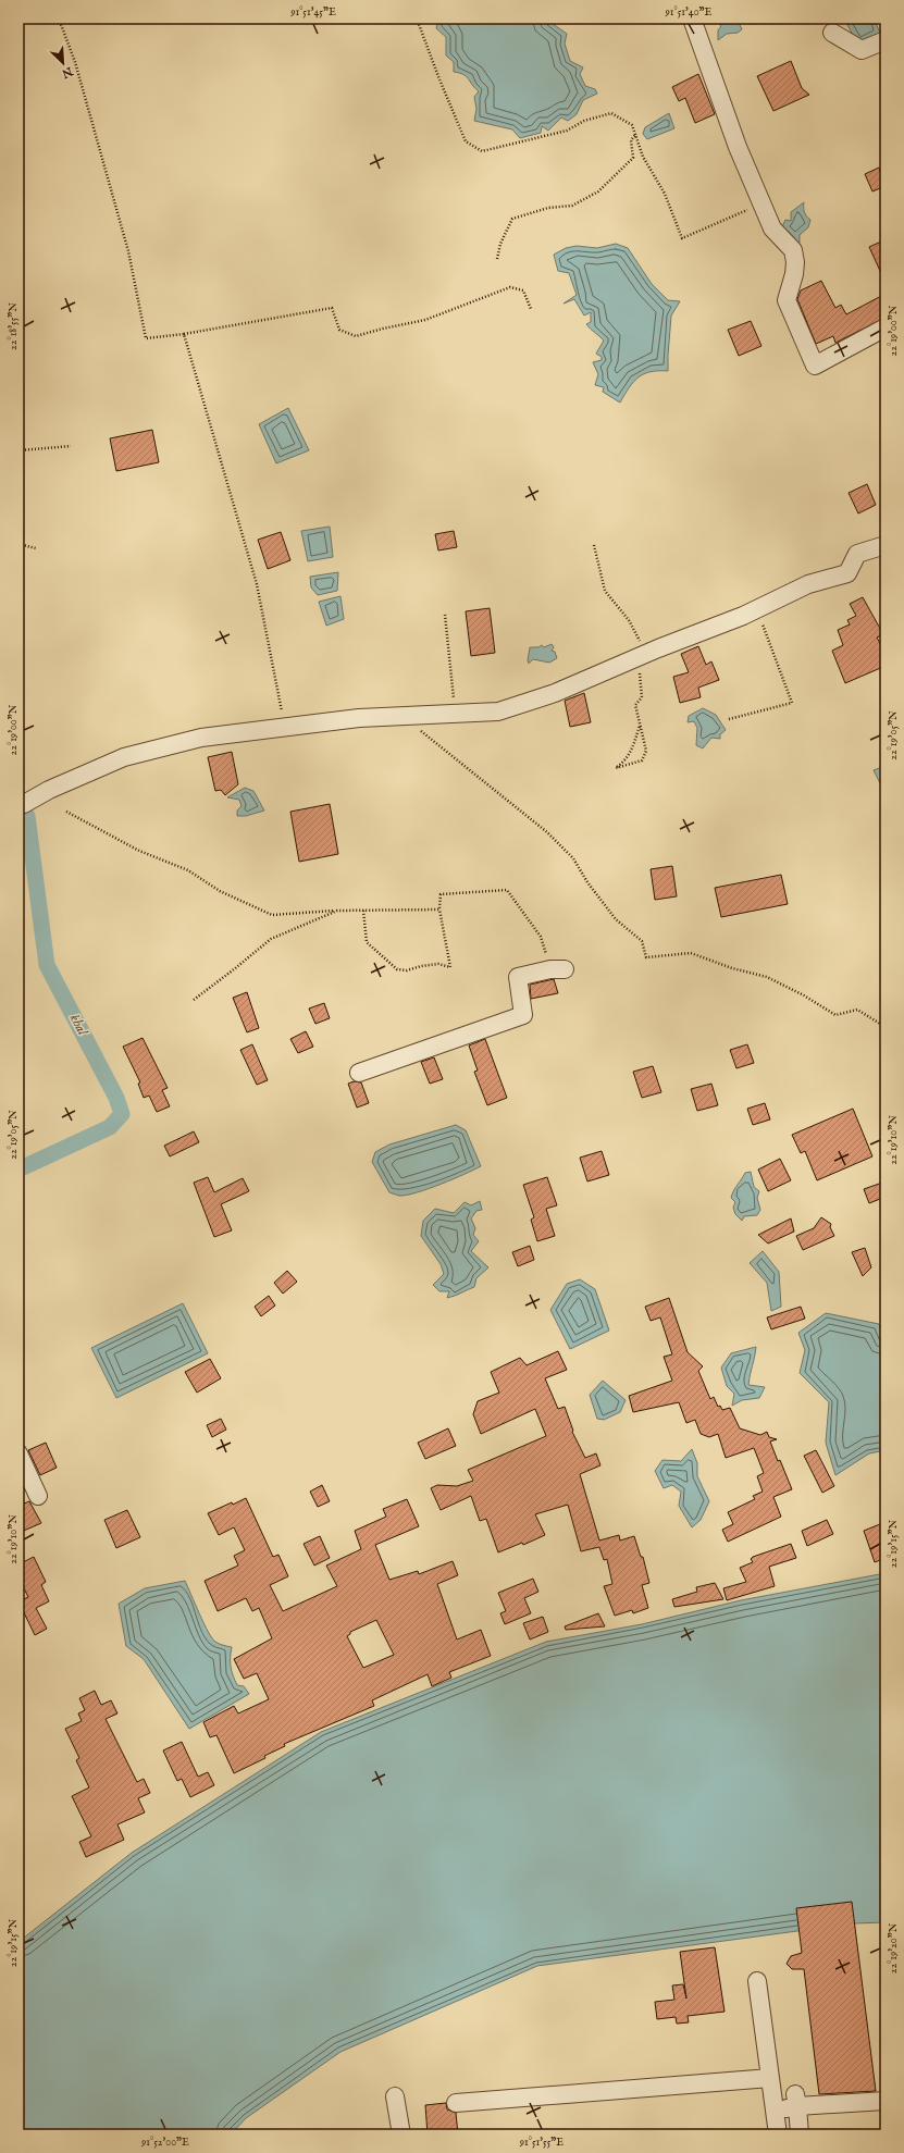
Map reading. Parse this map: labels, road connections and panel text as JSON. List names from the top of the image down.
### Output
{
  "water": ["khal"],
  "north": "bottom right",
  "coordinates": [
    "91°51'45\"E",
    "91°51'40\"E",
    "22°18'55\"N",
    "22°19'00\"N",
    "22°19'05\"N",
    "22°19'10\"N",
    "22°19'15\"N",
    "22°19'20\"N",
    "91°52'00\"E",
    "91°51'55\"E"
  ]
}
